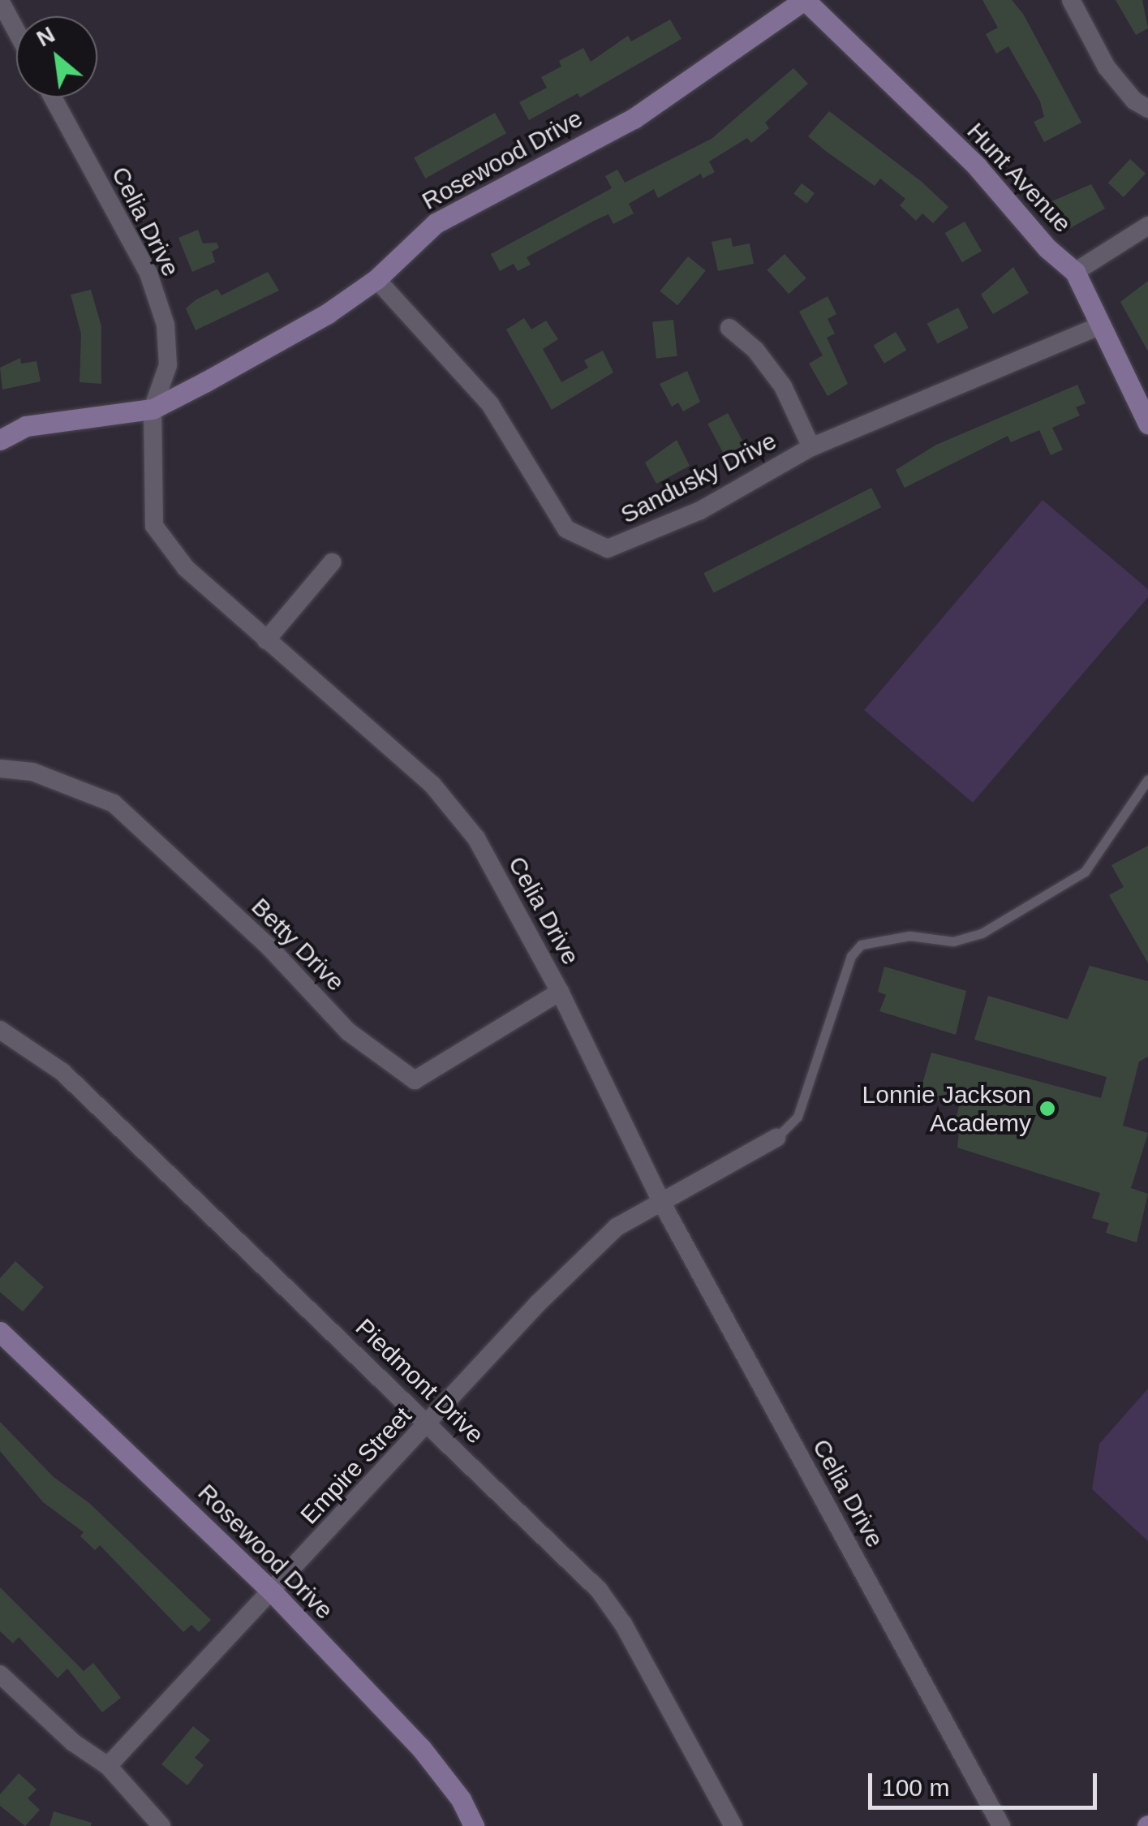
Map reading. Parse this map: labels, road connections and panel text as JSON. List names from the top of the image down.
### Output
{
  "streets": {
    "street": [
      "Rosewood Drive",
      "Hunt Avenue",
      "Celia Drive",
      "Sandusky Drive",
      "Betty Drive",
      "Piedmont Drive",
      "Empire Street"
    ]
  },
  "crossings": [
    ["Rosewood Drive", "Hunt Avenue"],
    ["Rosewood Drive", "Celia Drive"],
    ["Rosewood Drive", "Sandusky Drive"],
    ["Rosewood Drive", "Empire Street"],
    ["Hunt Avenue", "Sandusky Drive"],
    ["Celia Drive", "Betty Drive"],
    ["Celia Drive", "Empire Street"],
    ["Piedmont Drive", "Empire Street"]
  ],
  "places": ["Lonnie Jackson Academy"],
  "scale_bar": "100 m",
  "north": "top left"
}
